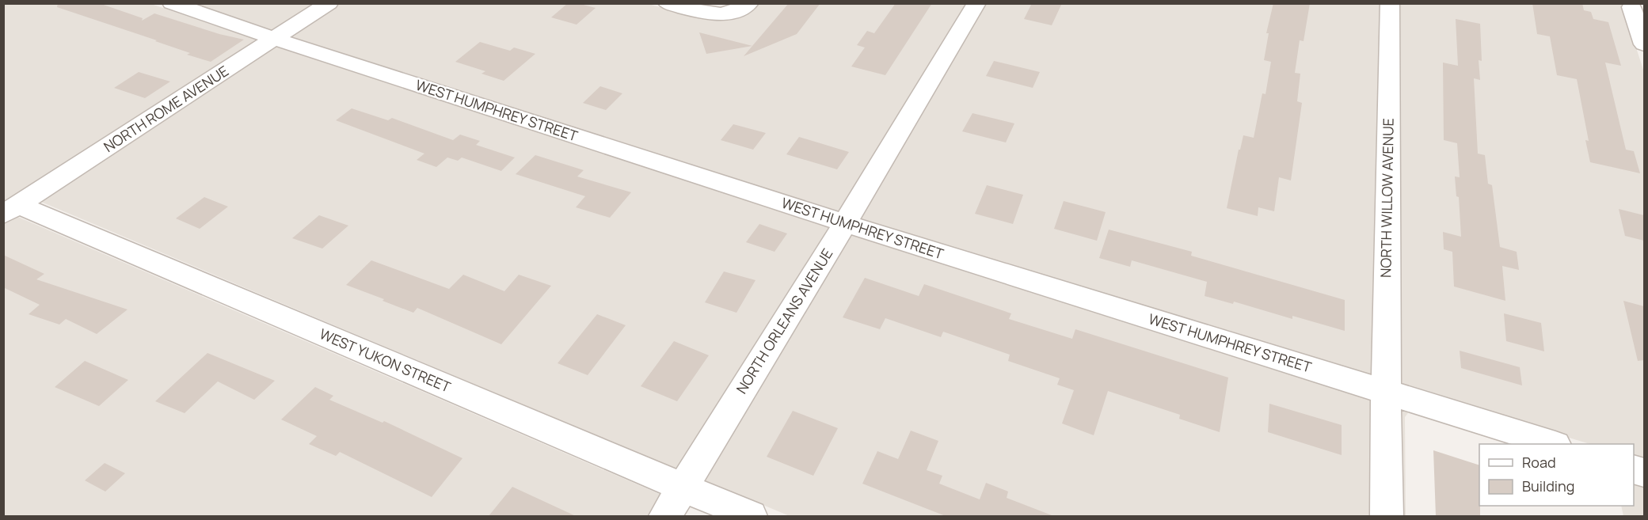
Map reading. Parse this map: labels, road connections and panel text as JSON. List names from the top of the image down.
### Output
{
  "streets": {
    "street": [
      "NORTH ROME AVENUE",
      "WEST HUMPHREY STREET",
      "NORTH WILLOW AVENUE",
      "NORTH ORLEANS AVENUE",
      "WEST YUKON STREET"
    ]
  },
  "crossings": [
    ["NORTH ROME AVENUE", "WEST HUMPHREY STREET"],
    ["NORTH ROME AVENUE", "WEST YUKON STREET"],
    ["WEST HUMPHREY STREET", "NORTH WILLOW AVENUE"],
    ["WEST HUMPHREY STREET", "NORTH ORLEANS AVENUE"],
    ["NORTH ORLEANS AVENUE", "WEST YUKON STREET"]
  ],
  "legend": ["Road", "Building"]
}
